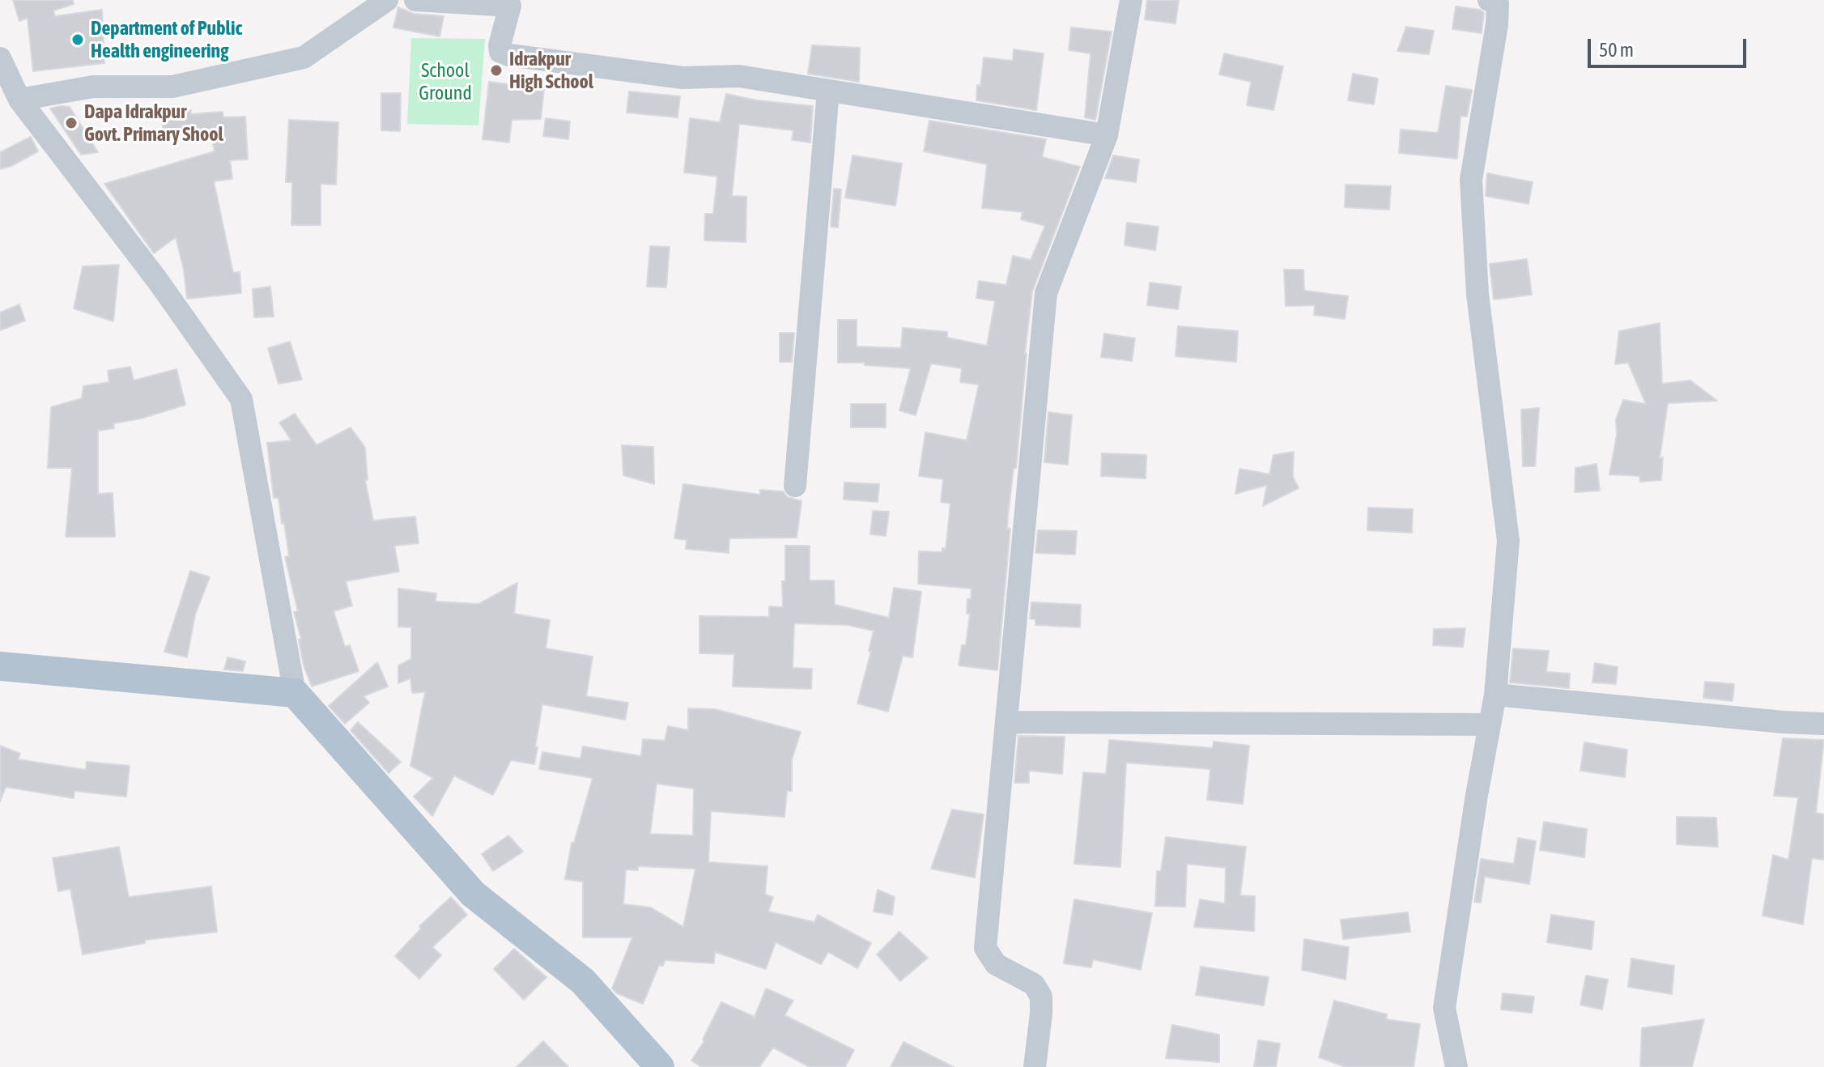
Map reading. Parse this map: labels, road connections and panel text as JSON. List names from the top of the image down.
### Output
{
  "parks": ["School Ground"],
  "places": ["Department of Public Health engineering", "Idrakpur High School", "Dapa Idrakpur Govt. Primary Shool"],
  "scale_bar": "50 m"
}
